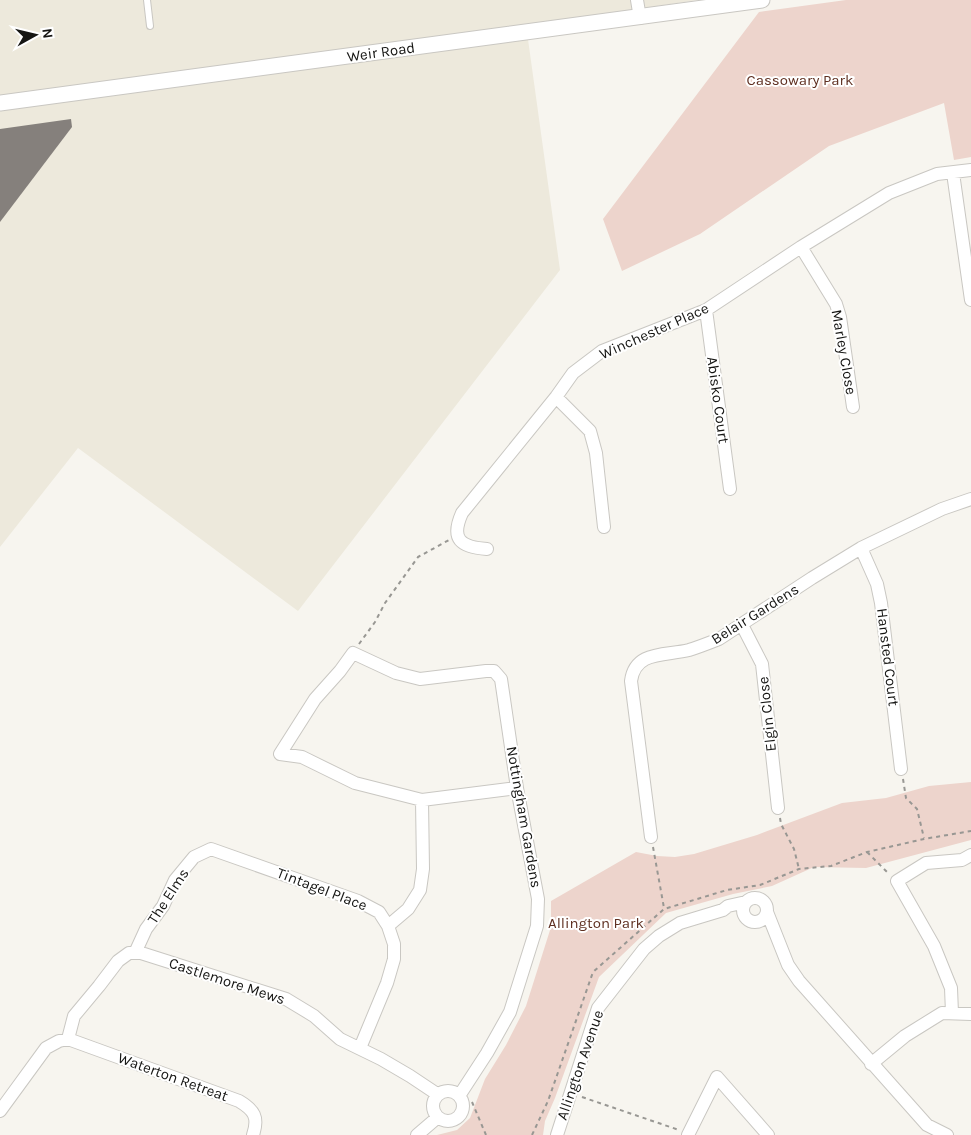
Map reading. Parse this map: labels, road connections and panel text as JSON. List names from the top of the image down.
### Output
{
  "streets": {
    "street": [
      "Weir Road",
      "Winchester Place",
      "Marley Close",
      "Abisko Court",
      "Belair Gardens",
      "Hansted Court",
      "Elgin Close",
      "Nottingham Gardens",
      "Tintagel Place",
      "The Elms",
      "Castlemore Mews",
      "Allington Avenue",
      "Waterton Retreat"
    ]
  },
  "crossings": [
    ["Winchester Place", "Marley Close"],
    ["Winchester Place", "Abisko Court"],
    ["Belair Gardens", "Hansted Court"],
    ["Belair Gardens", "Elgin Close"],
    ["Nottingham Gardens", "Castlemore Mews"],
    ["Tintagel Place", "The Elms"],
    ["Tintagel Place", "Castlemore Mews"],
    ["The Elms", "Castlemore Mews"]
  ],
  "parks": ["Cassowary Park", "Allington Park"],
  "north": "right"
}
